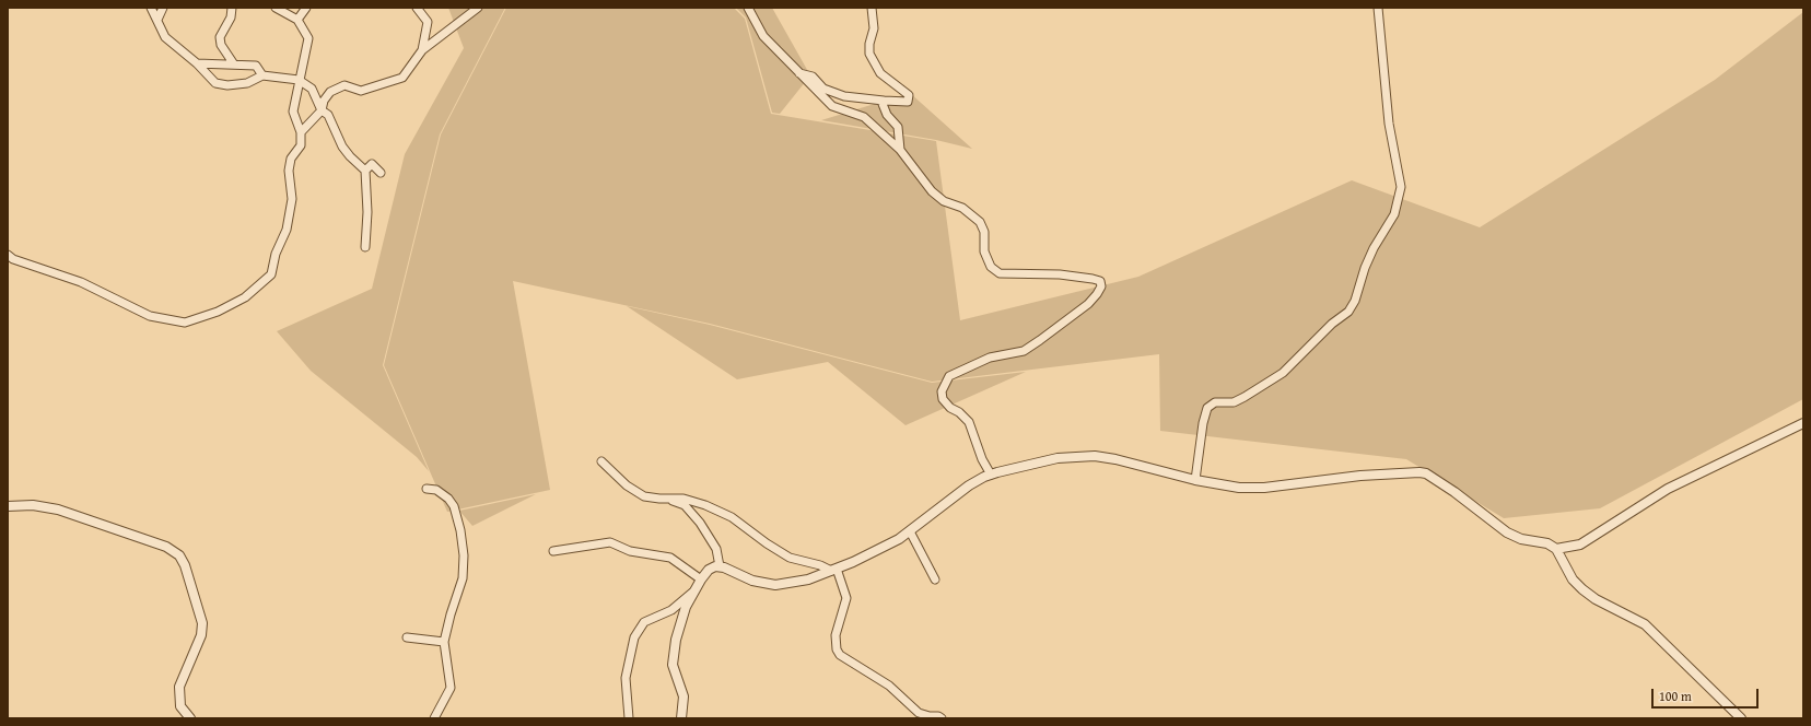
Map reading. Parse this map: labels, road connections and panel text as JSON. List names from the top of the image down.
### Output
{
  "scale_bar": "100 m"
}
